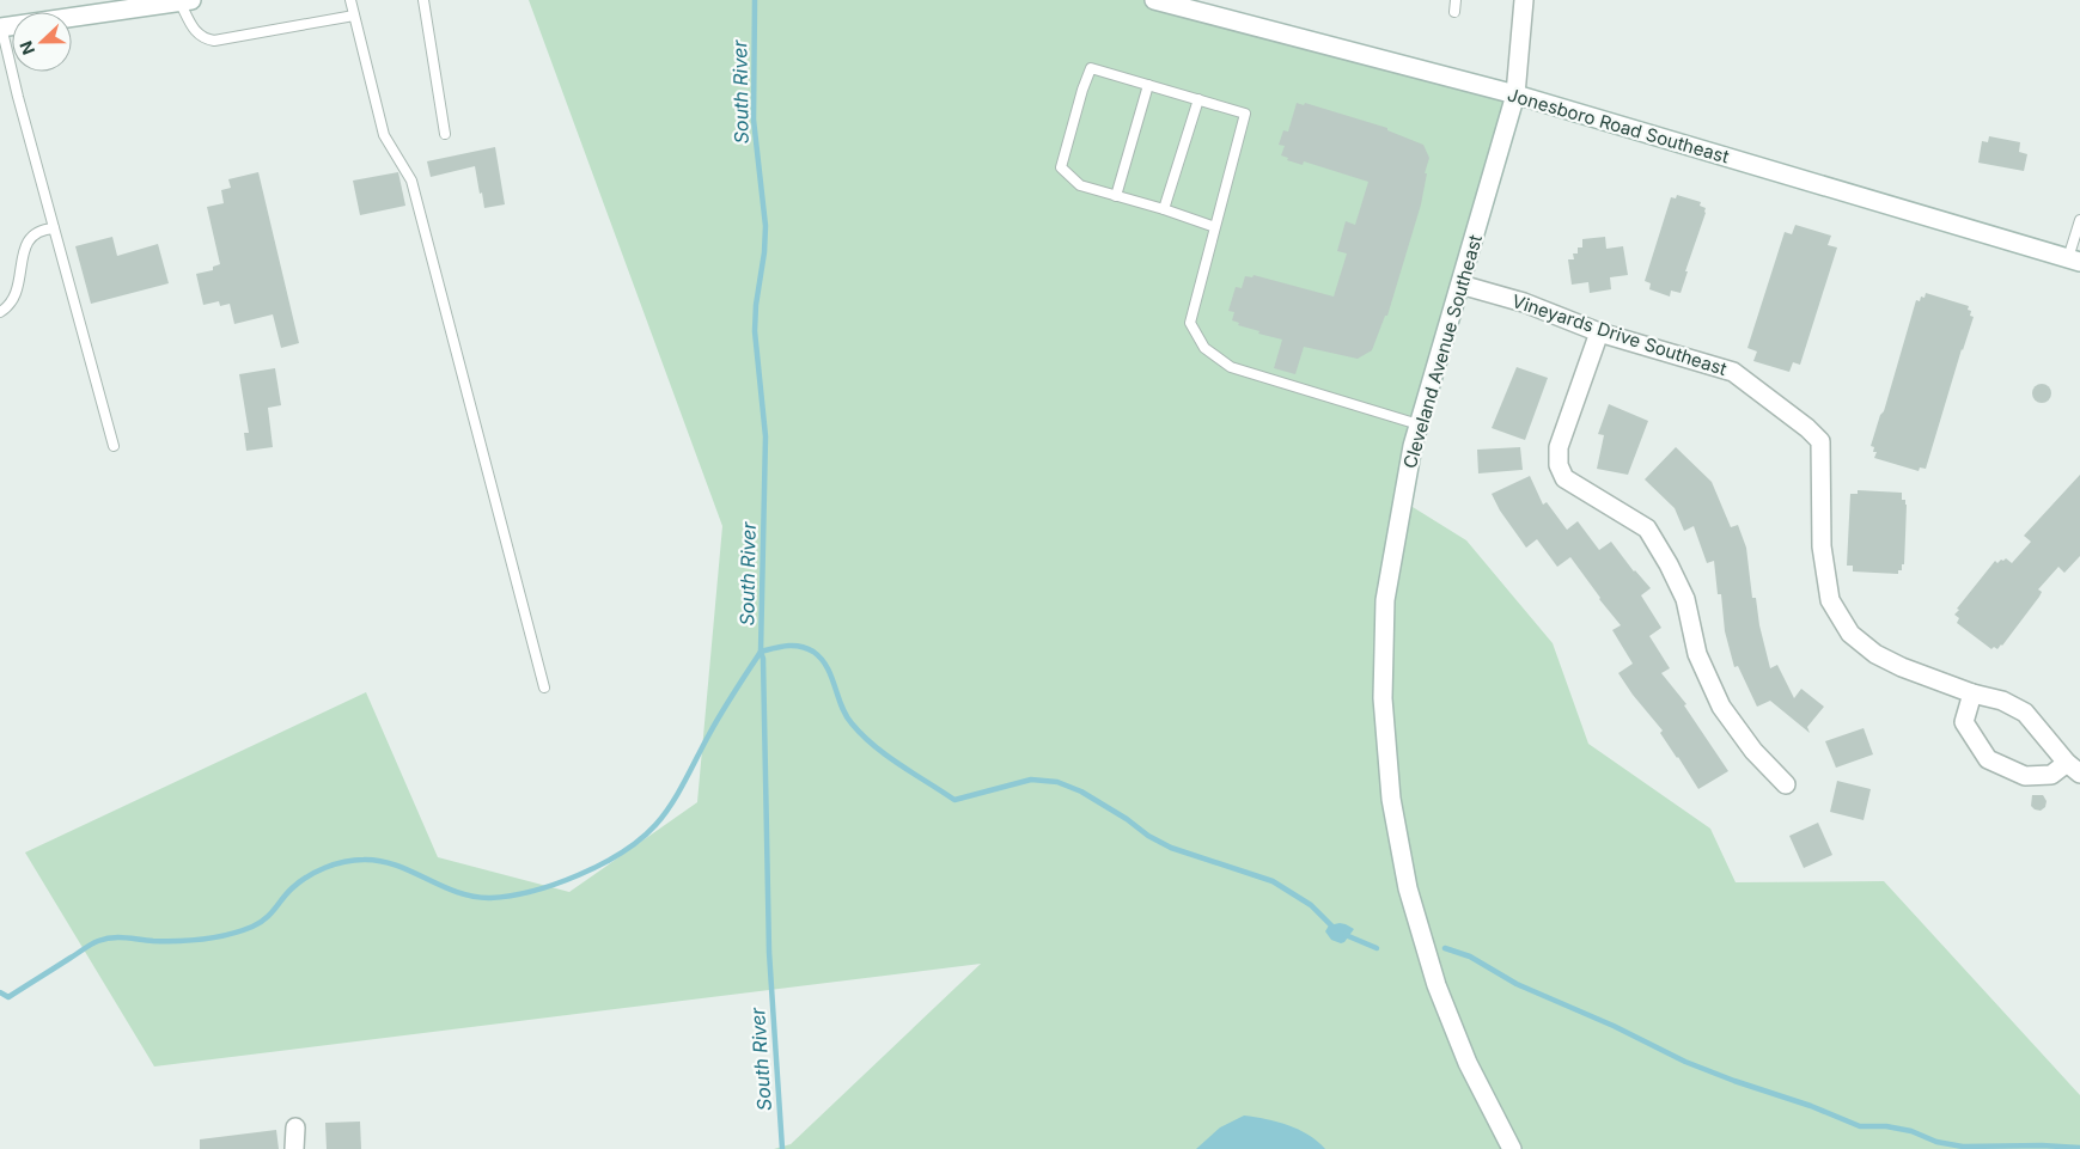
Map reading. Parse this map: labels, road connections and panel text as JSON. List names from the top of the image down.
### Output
{
  "streets": {
    "main road": ["Jonesboro Road Southeast", "Vineyards Drive Southeast", "Cleveland Avenue Southeast"]
  },
  "crossings": [
    ["Jonesboro Road Southeast", "Cleveland Avenue Southeast"],
    ["Vineyards Drive Southeast", "Cleveland Avenue Southeast"]
  ],
  "water": ["South River"],
  "north": "left"
}
